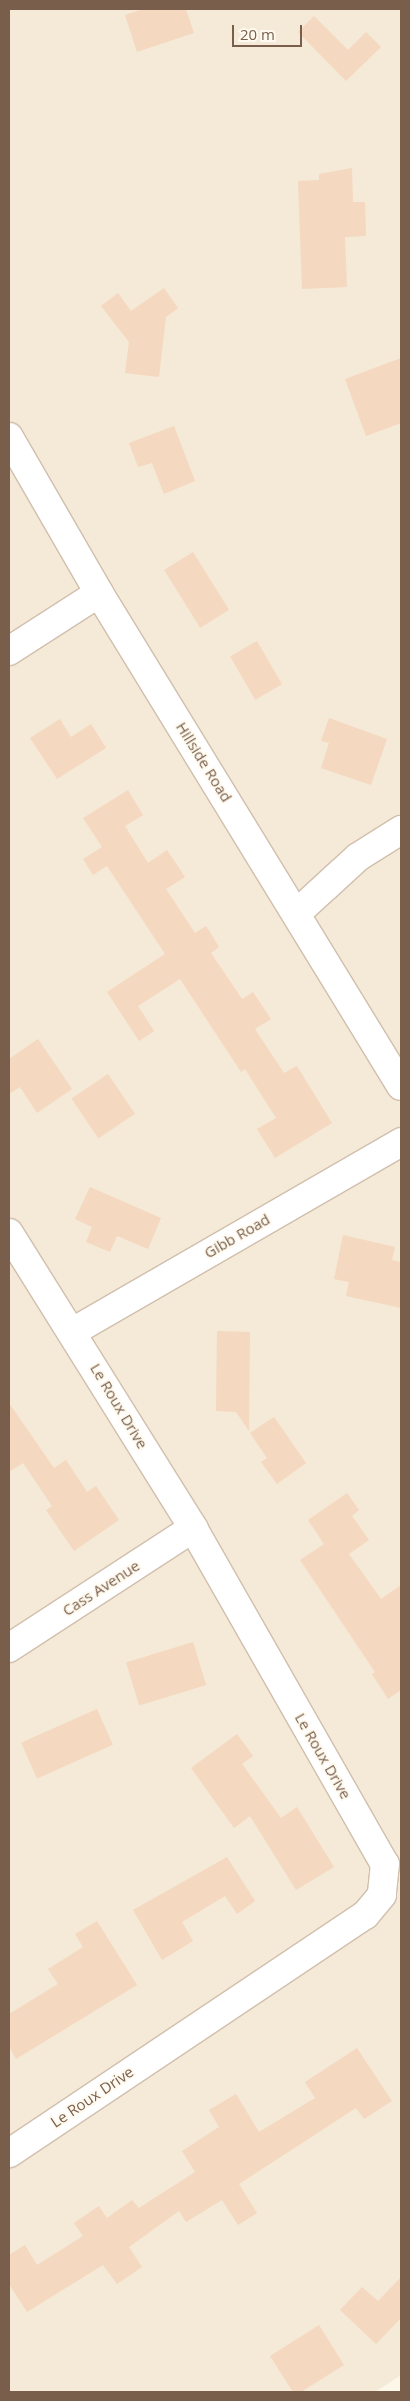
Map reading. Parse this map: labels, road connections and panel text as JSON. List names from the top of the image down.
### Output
{
  "streets": {
    "street": [
      "Hillside Road",
      "Gibb Road",
      "Le Roux Drive",
      "Cass Avenue"
    ]
  },
  "crossings": [
    ["Gibb Road", "Le Roux Drive"],
    ["Le Roux Drive", "Cass Avenue"]
  ],
  "scale_bar": "20 m"
}
